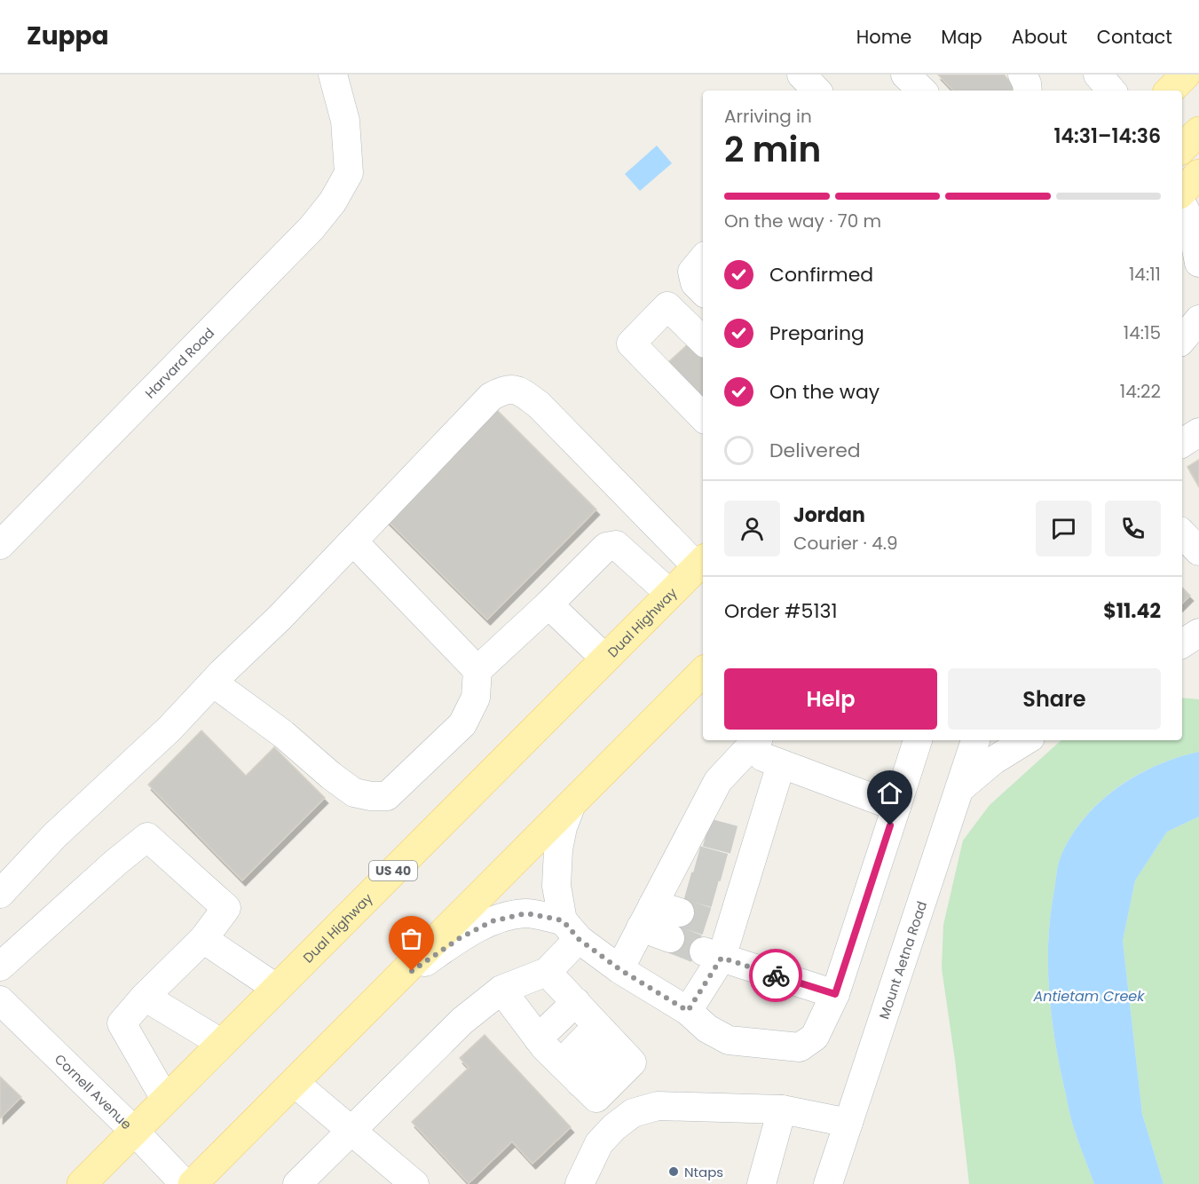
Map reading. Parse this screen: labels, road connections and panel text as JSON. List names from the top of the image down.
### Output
{
  "streets": {
    "main road": ["Dual Highway", "US 40"],
    "street": ["Harvard Road", "Mount Aetna Road", "Cornell Avenue"]
  },
  "crossings": [
    ["Dual Highway", "Cornell Avenue"]
  ],
  "water": ["Antietam Creek"],
  "places": ["Ntaps"],
  "page": {
    "header": "Zuppa",
    "nav": [
      "Home",
      "Map",
      "About",
      "Contact"
    ],
    "heading": ["2 min", "Arriving in", "14:31–14:36"],
    "panel": [
      "Jordan",
      "Courier · 4.9",
      "Order #5131",
      "$11.42"
    ],
    "bar": "On the way · 70 m",
    "list": [
      ["Confirmed", "14:11"],
      ["Preparing", "14:15"],
      ["On the way", "14:22"],
      "Delivered"
    ],
    "buttons": ["Help", "Share"]
  }
}
